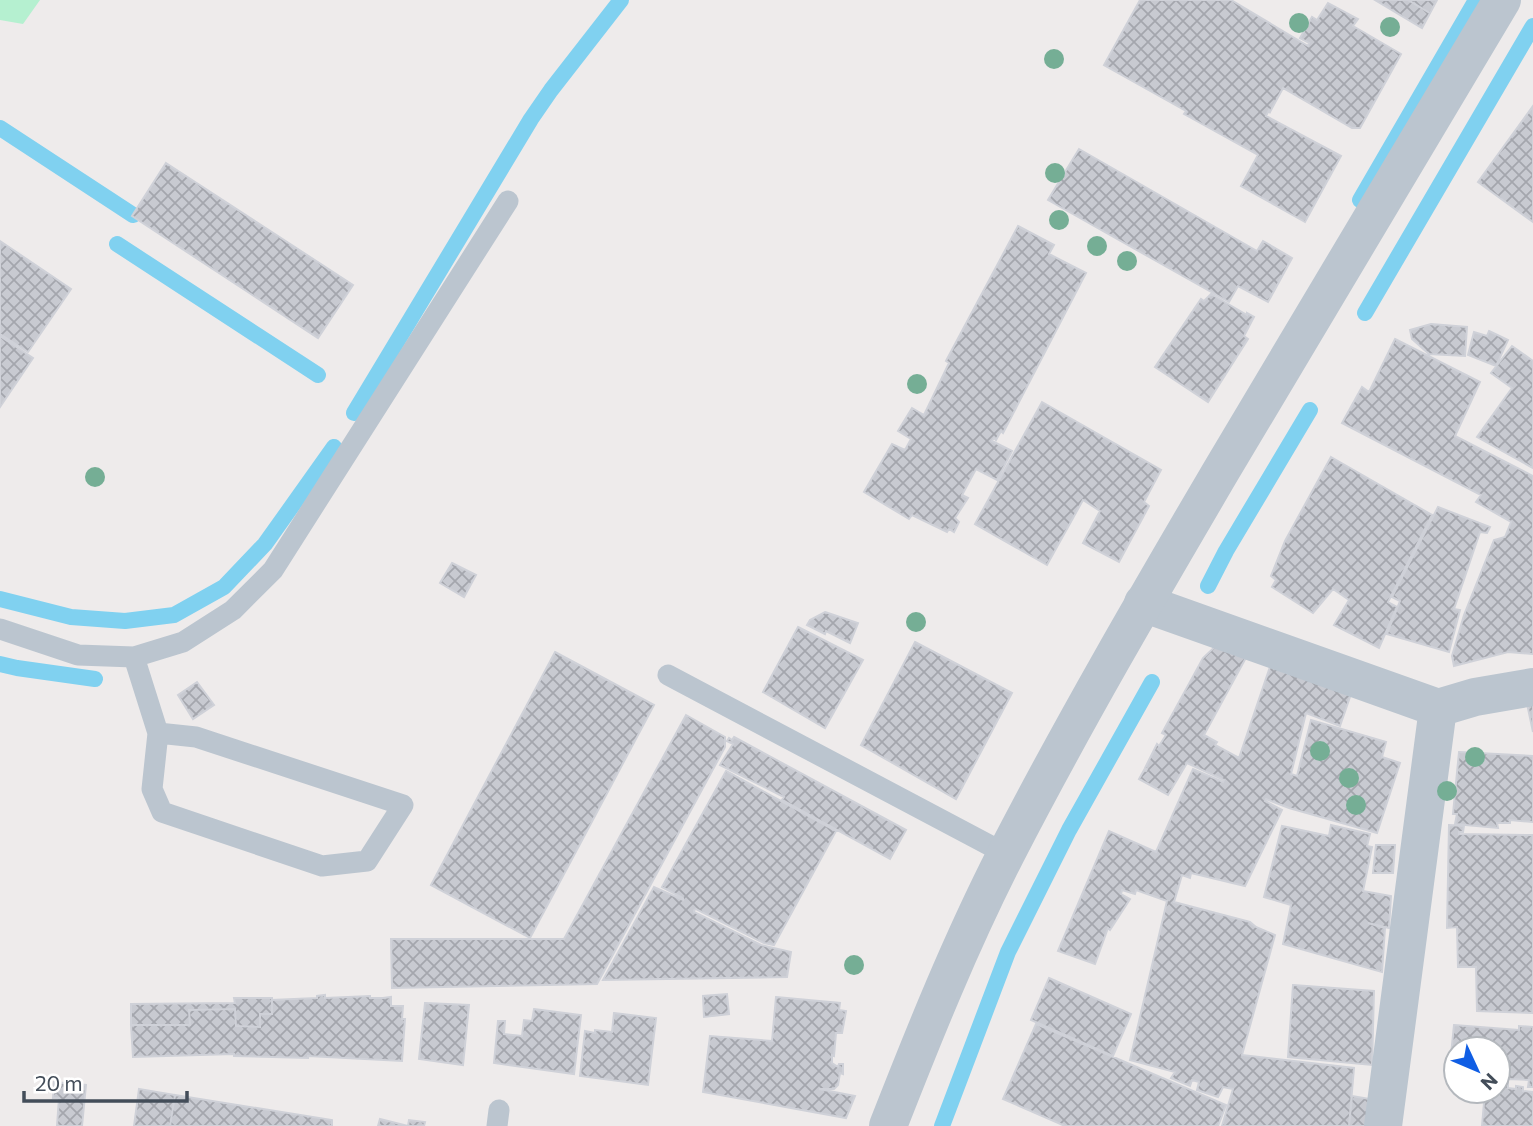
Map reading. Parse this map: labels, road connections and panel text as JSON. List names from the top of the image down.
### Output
{
  "scale_bar": "20 m",
  "north": "bottom right"
}
